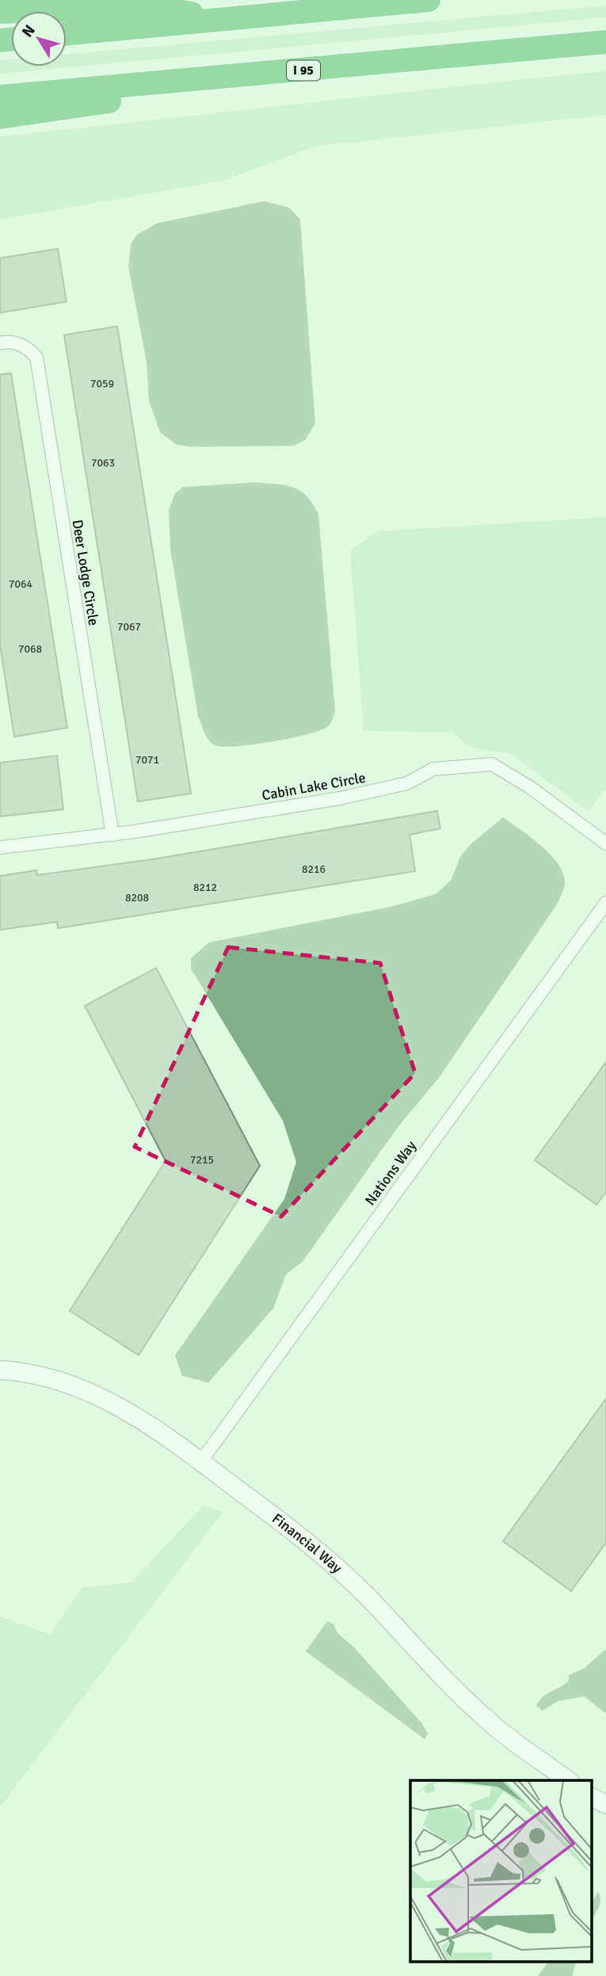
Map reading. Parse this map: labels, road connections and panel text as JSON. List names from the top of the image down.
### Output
{
  "streets": {
    "highway": ["I 95"],
    "street": [
      "Deer Lodge Circle",
      "Cabin Lake Circle",
      "Nations Way",
      "Financial Way"
    ]
  },
  "crossings": [
    ["Deer Lodge Circle", "Cabin Lake Circle"],
    ["Nations Way", "Financial Way"]
  ],
  "house_numbers": [
    "7059",
    "7063",
    "7064",
    "7067",
    "7068",
    "7071",
    "8216",
    "8212",
    "8208",
    "7215"
  ],
  "north": "top left"
}
